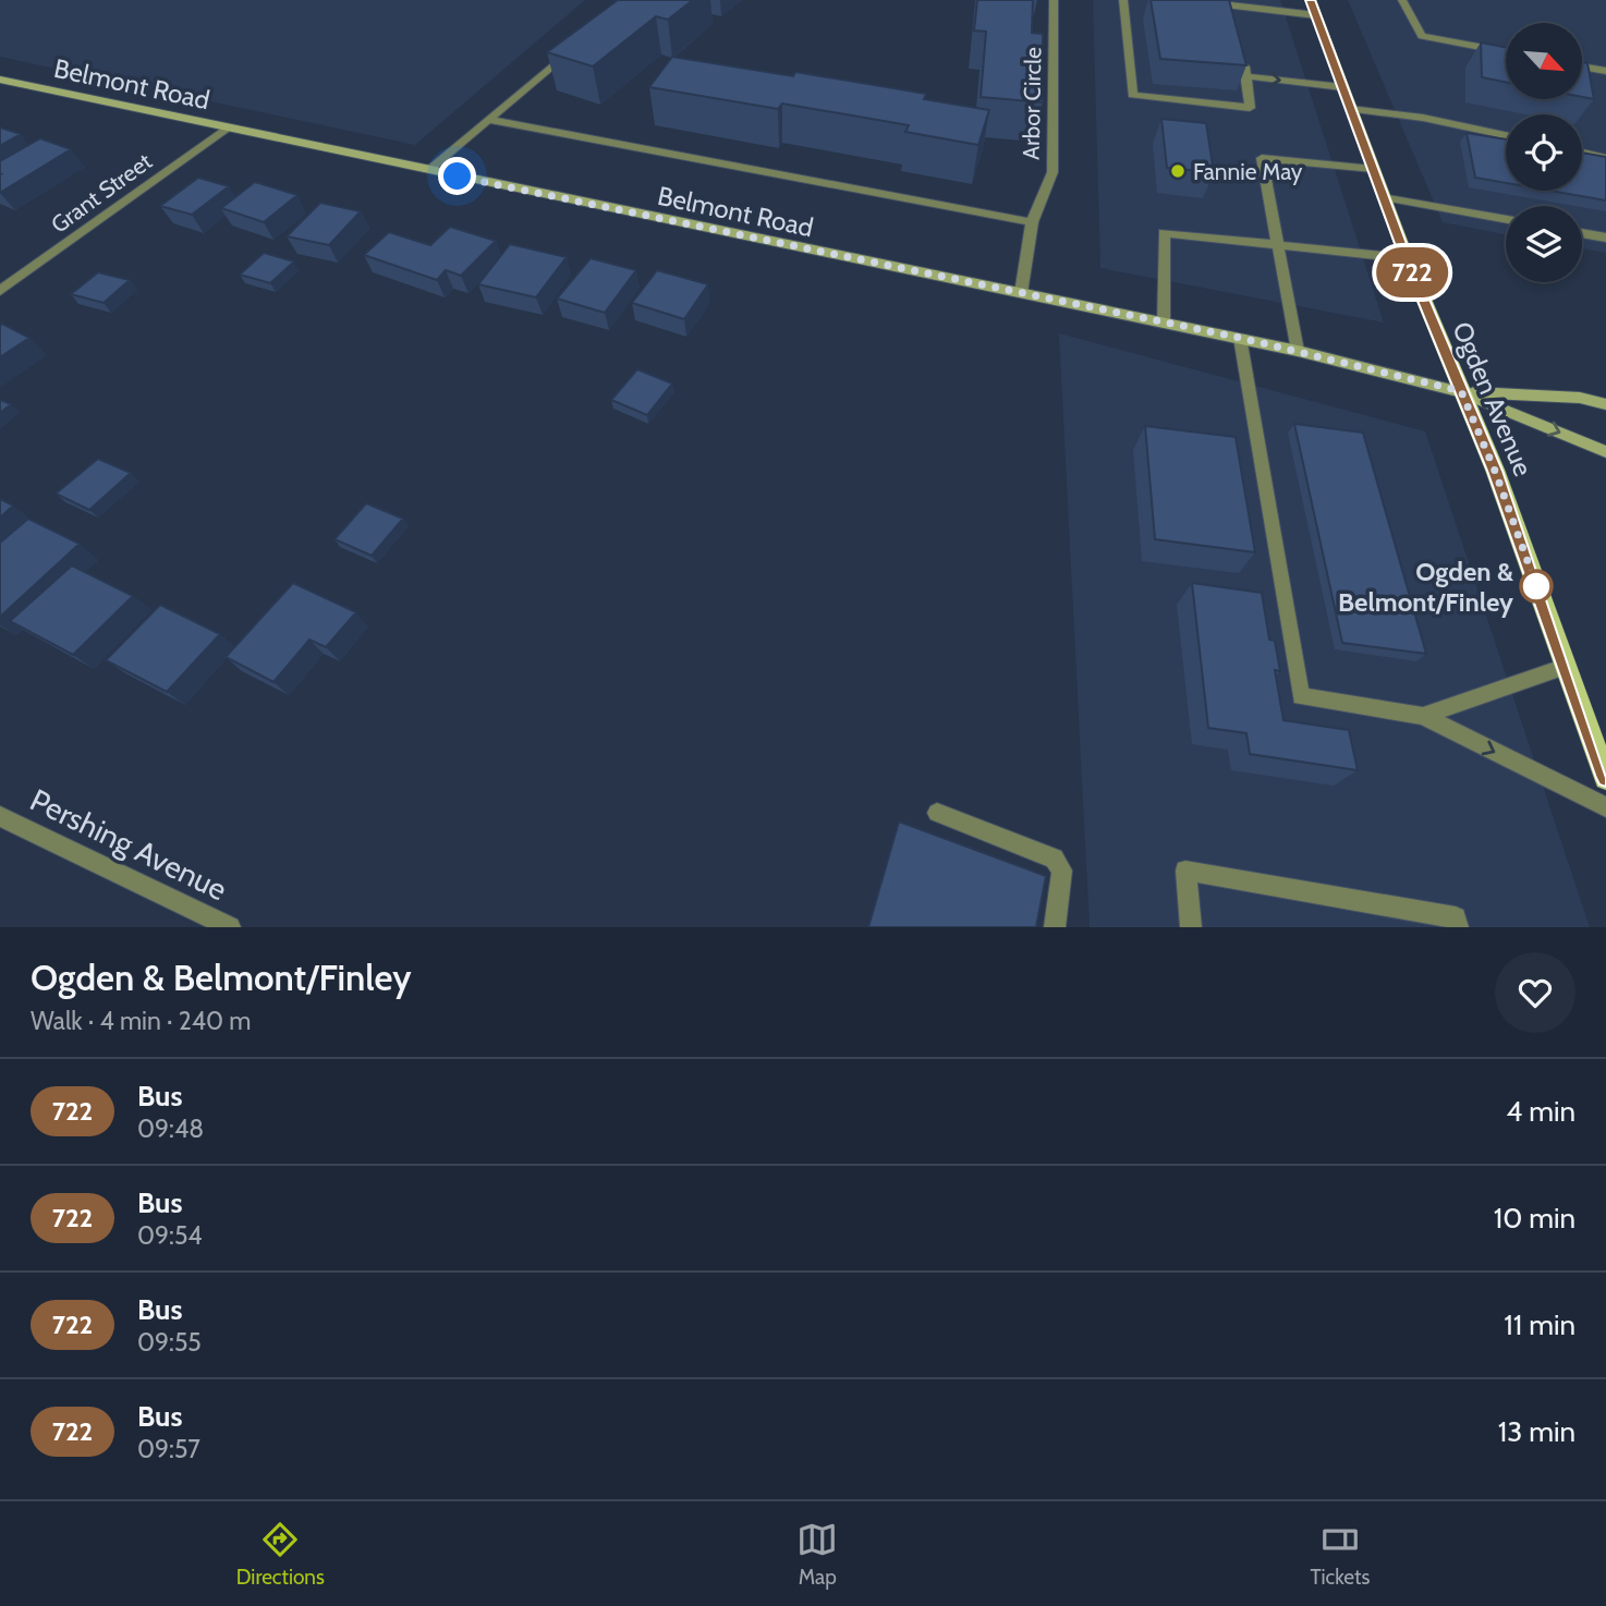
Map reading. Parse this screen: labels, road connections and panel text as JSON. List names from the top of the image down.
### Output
{
  "streets": {
    "main road": ["Belmont Road", "Ogden Avenue"],
    "street": ["Arbor Circle", "Grant Street", "Pershing Avenue"]
  },
  "crossings": [
    ["Belmont Road", "Arbor Circle"],
    ["Belmont Road", "Grant Street"],
    ["Belmont Road", "Ogden Avenue"]
  ],
  "places": ["Fannie May", "Ogden & Belmont/Finley"],
  "lines": ["bus line 722"],
  "north": "bottom right",
  "page": {
    "on_map": "722",
    "heading": ["Ogden & Belmont/Finley", "Walk · 4 min · 240 m"],
    "list": [
      {
        "mark": "722",
        "name": "Bus",
        "note": "09:48",
        "value": "4 min"
      },
      {
        "mark": "722",
        "name": "Bus",
        "note": "09:54",
        "value": "10 min"
      },
      {
        "mark": "722",
        "name": "Bus",
        "note": "09:55",
        "value": "11 min"
      },
      {
        "mark": "722",
        "name": "Bus",
        "note": "09:57",
        "value": "13 min"
      }
    ],
    "tabs": ["Directions", "Map", "Tickets"]
  }
}
